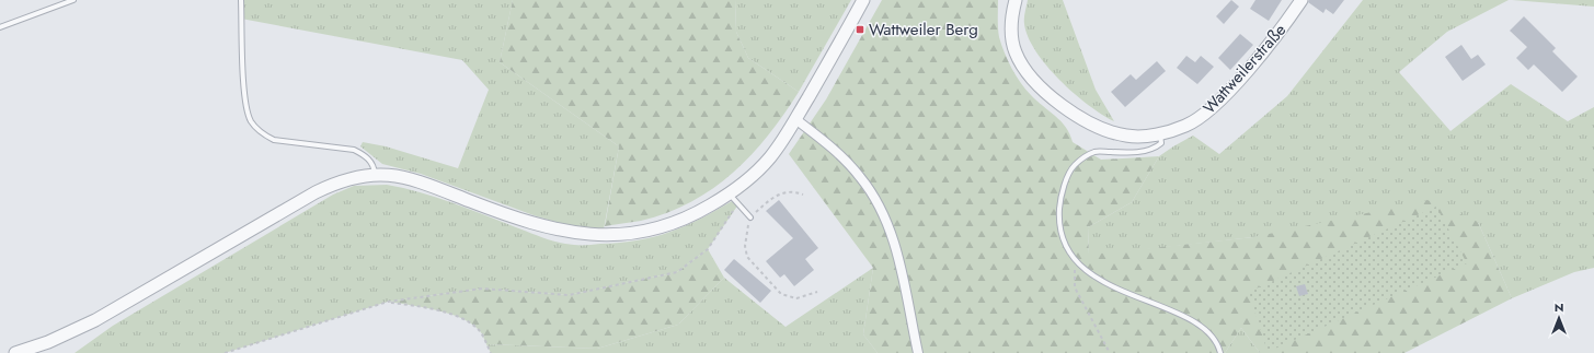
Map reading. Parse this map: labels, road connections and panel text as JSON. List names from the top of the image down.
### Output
{
  "streets": {
    "street": ["Wattweilerstraße"]
  },
  "places": {
    "transit": ["Wattweiler Berg"]
  },
  "north": "top"
}
